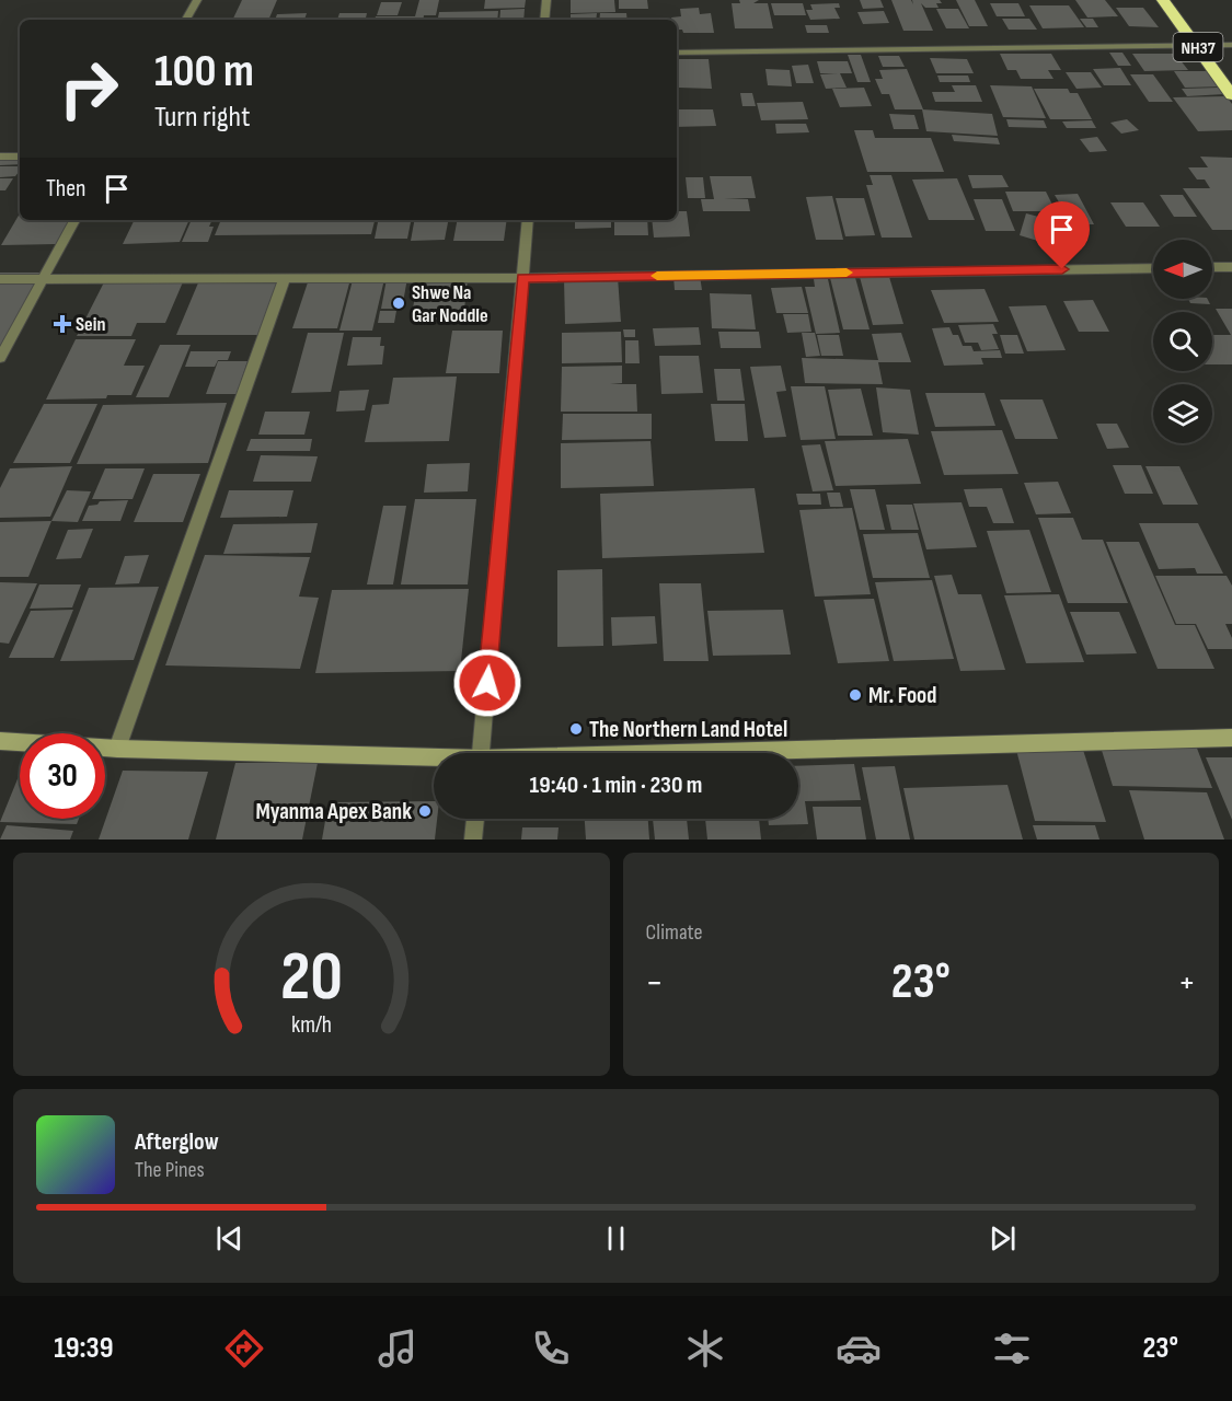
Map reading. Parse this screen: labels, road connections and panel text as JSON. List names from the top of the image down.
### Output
{
  "streets": {
    "highway": ["NH37"]
  },
  "places": {
    "other": [
      "Shwe Na Gar Noddle",
      "Mr. Food",
      "The Northern Land Hotel",
      "Myanma Apex Bank"
    ],
    "health": ["Sein"]
  },
  "north": "left",
  "page": {
    "turn": ["100 m", "Turn right"],
    "then": "Then",
    "limit": "30",
    "trip": "19:40 · 1 min · 230 m",
    "tile": "Climate",
    "heat": ["−", "23°", "+"],
    "song": ["Afterglow", "The Pines"],
    "tabs": ["19:39", "23°"],
    "gauge": ["20", "km/h"]
  }
}
